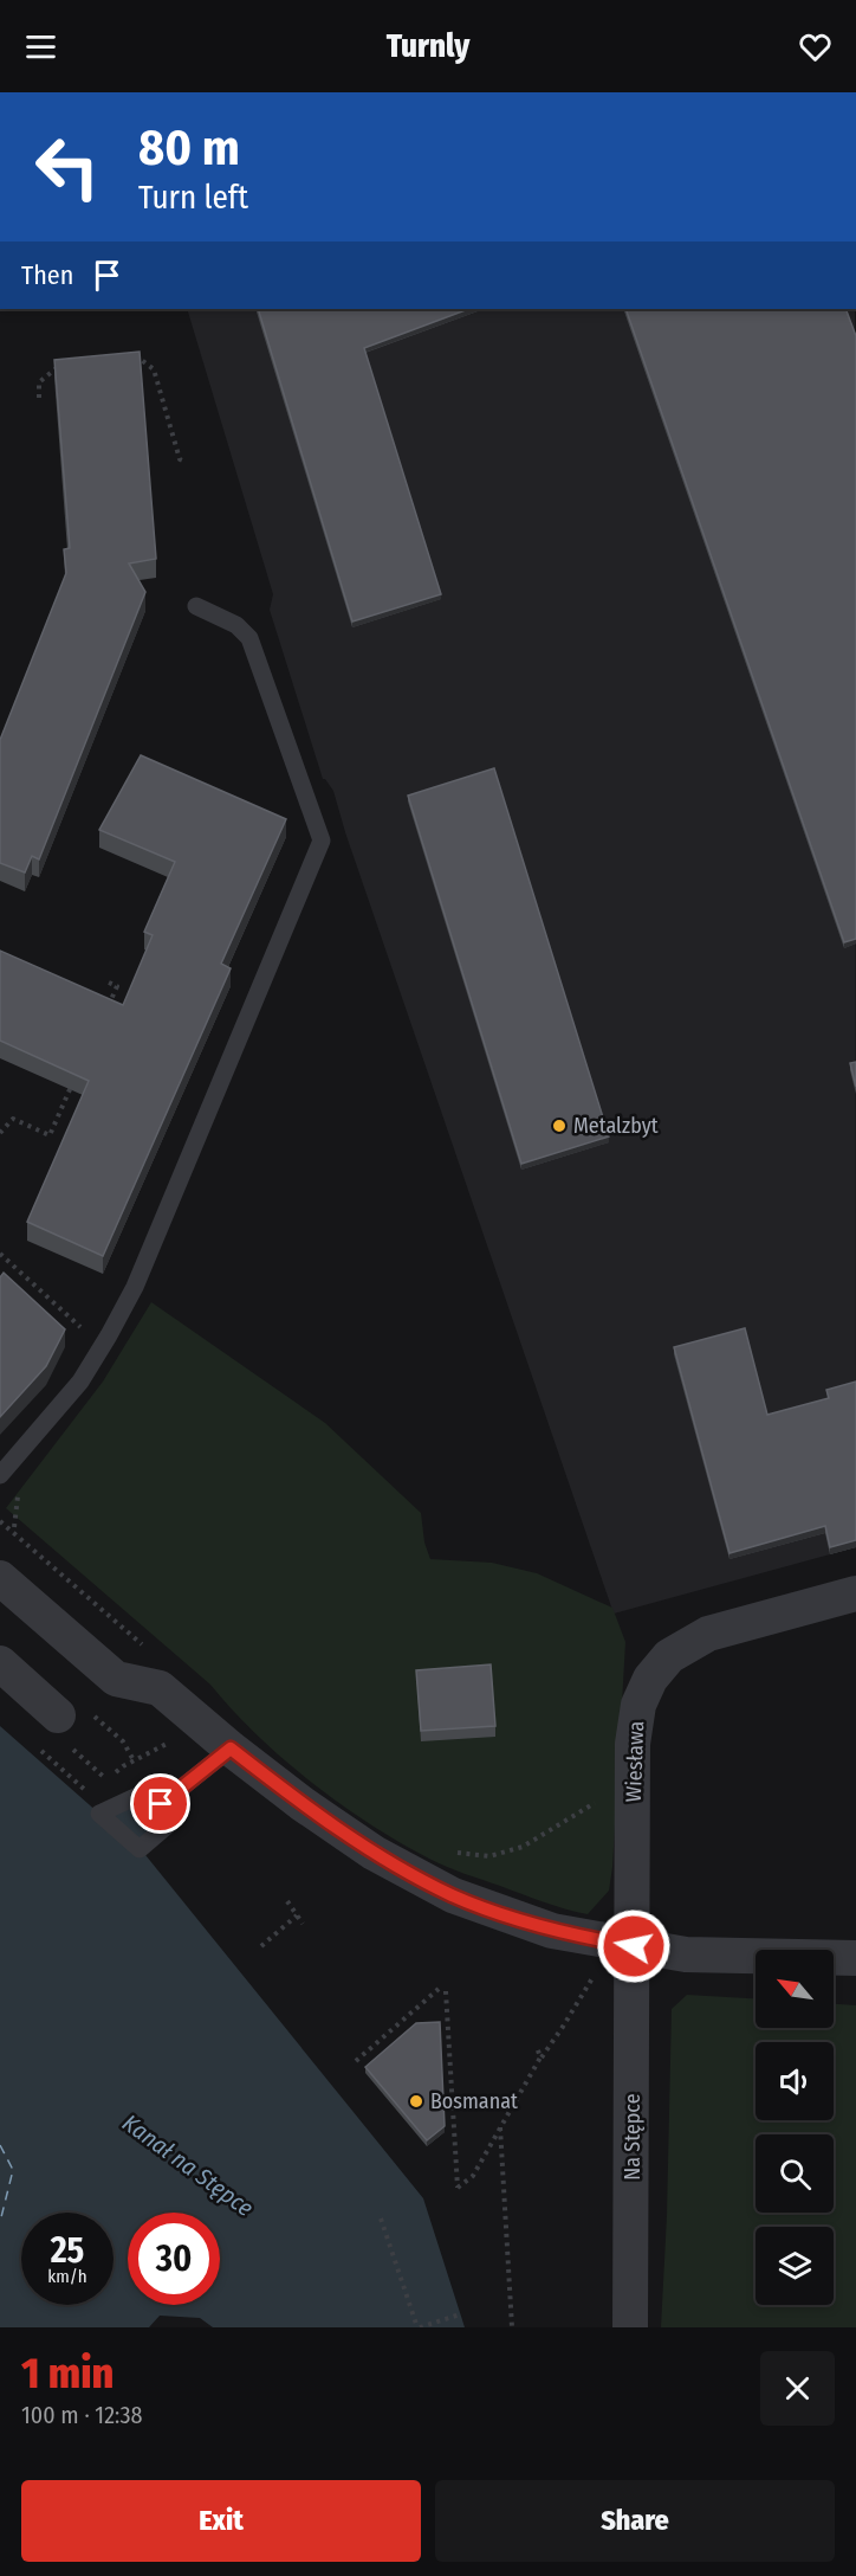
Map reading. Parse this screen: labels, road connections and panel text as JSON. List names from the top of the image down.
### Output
{
  "streets": {
    "street": ["Wiesława", "Na Stępce"]
  },
  "crossings": [
    ["Wiesława", "Na Stępce"]
  ],
  "water": ["Kanał na Stępce"],
  "places": ["Metalzbyt", "Bosmanat"],
  "north": "top left",
  "page": {
    "header": "Turnly",
    "turn": ["80 m", "Turn left"],
    "then": "Then",
    "speed": "25 km/h",
    "limit": "30",
    "heading": ["1 min", "100 m · 12:38"],
    "buttons": ["Exit", "Share"]
  }
}
